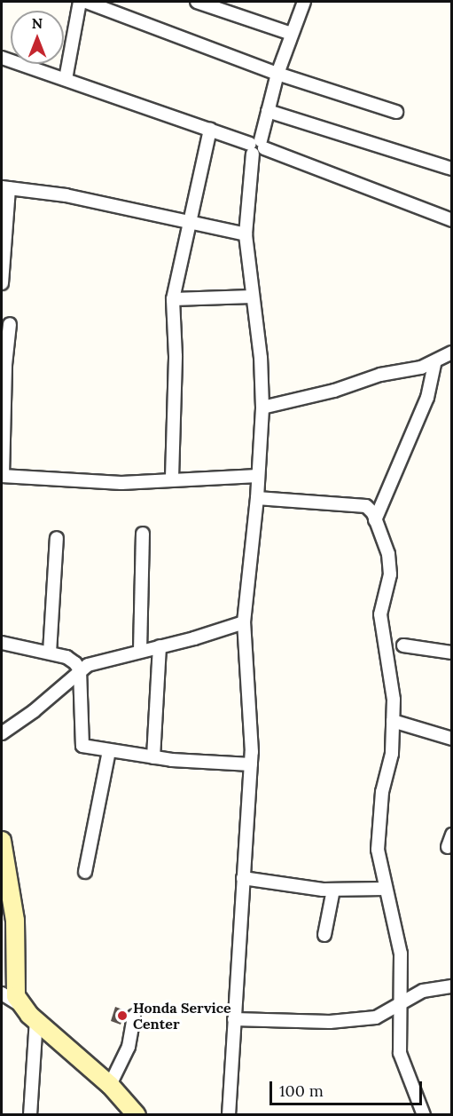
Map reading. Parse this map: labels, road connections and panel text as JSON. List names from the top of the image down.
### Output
{
  "places": ["Honda Service Center"],
  "scale_bar": "100 m",
  "north": "top"
}
